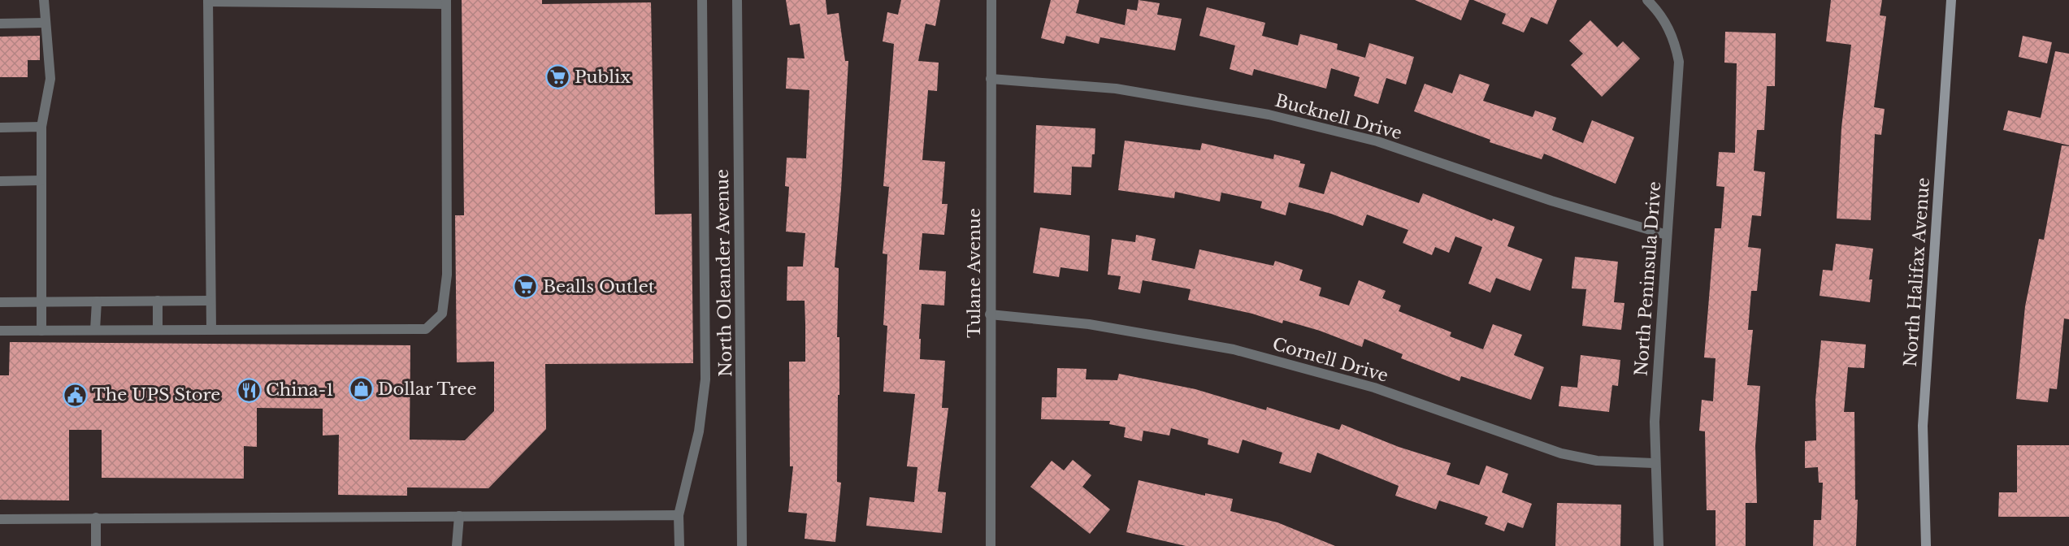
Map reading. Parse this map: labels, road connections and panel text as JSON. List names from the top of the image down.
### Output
{
  "streets": {
    "street": [
      "Bucknell Drive",
      "North Halifax Avenue",
      "North Oleander Avenue",
      "Tulane Avenue",
      "North Peninsula Drive",
      "Cornell Drive"
    ]
  },
  "crossings": [
    ["Bucknell Drive", "Tulane Avenue"],
    ["Bucknell Drive", "North Peninsula Drive"],
    ["Tulane Avenue", "Cornell Drive"],
    ["North Peninsula Drive", "Cornell Drive"]
  ],
  "places": {
    "supermarket": ["Publix", "Bealls Outlet"],
    "shop": ["Dollar Tree"],
    "restaurant": ["China-1"],
    "public building": ["The UPS Store"]
  }
}
